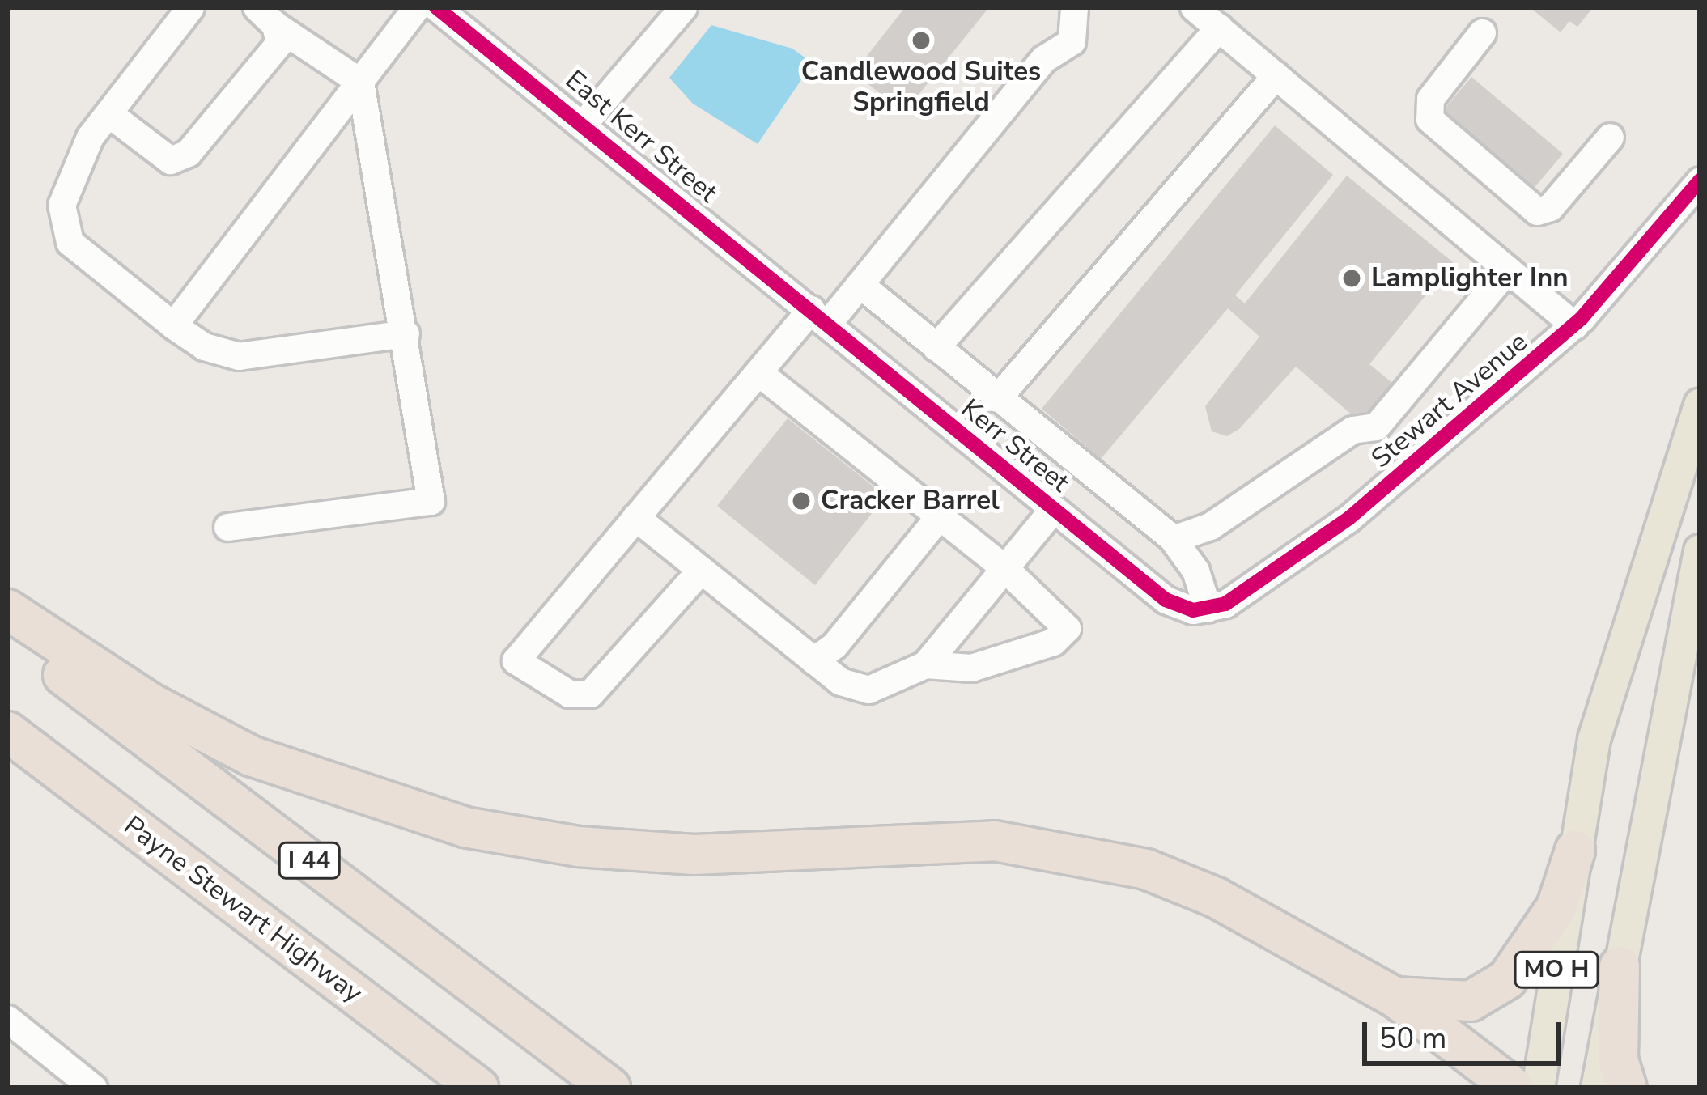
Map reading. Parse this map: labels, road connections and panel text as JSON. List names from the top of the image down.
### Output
{
  "streets": {
    "highway": ["I 44", "Payne Stewart Highway"],
    "main road": ["MO H"],
    "street": ["East Kerr Street", "Stewart Avenue", "Kerr Street"]
  },
  "crossings": [
    ["East Kerr Street", "Kerr Street"],
    ["Stewart Avenue", "Kerr Street"]
  ],
  "places": ["Candlewood Suites Springfield", "Lamplighter Inn", "Cracker Barrel"],
  "scale_bar": "50 m"
}
